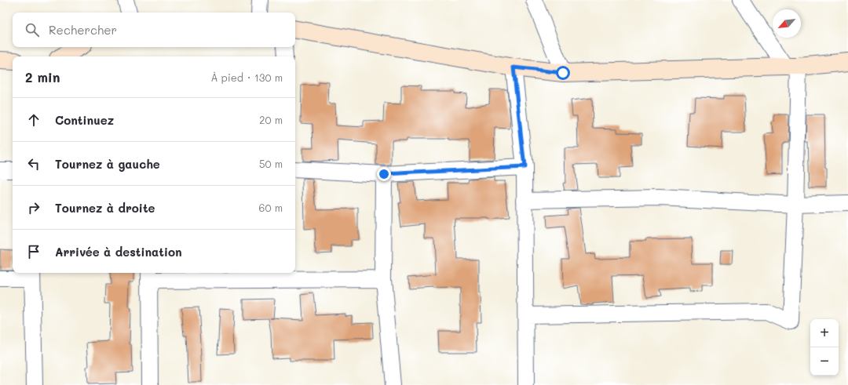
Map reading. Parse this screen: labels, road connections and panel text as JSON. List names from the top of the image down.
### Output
{
  "north": "bottom left",
  "page": {
    "search": "Rechercher",
    "heading": ["2 min", "À pied · 130 m"],
    "list": [
      ["Continuez", "20 m"],
      ["Tournez à gauche", "50 m"],
      ["Tournez à droite", "60 m"],
      "Arrivée à destination"
    ],
    "map_buttons": ["+", "−"]
  }
}
